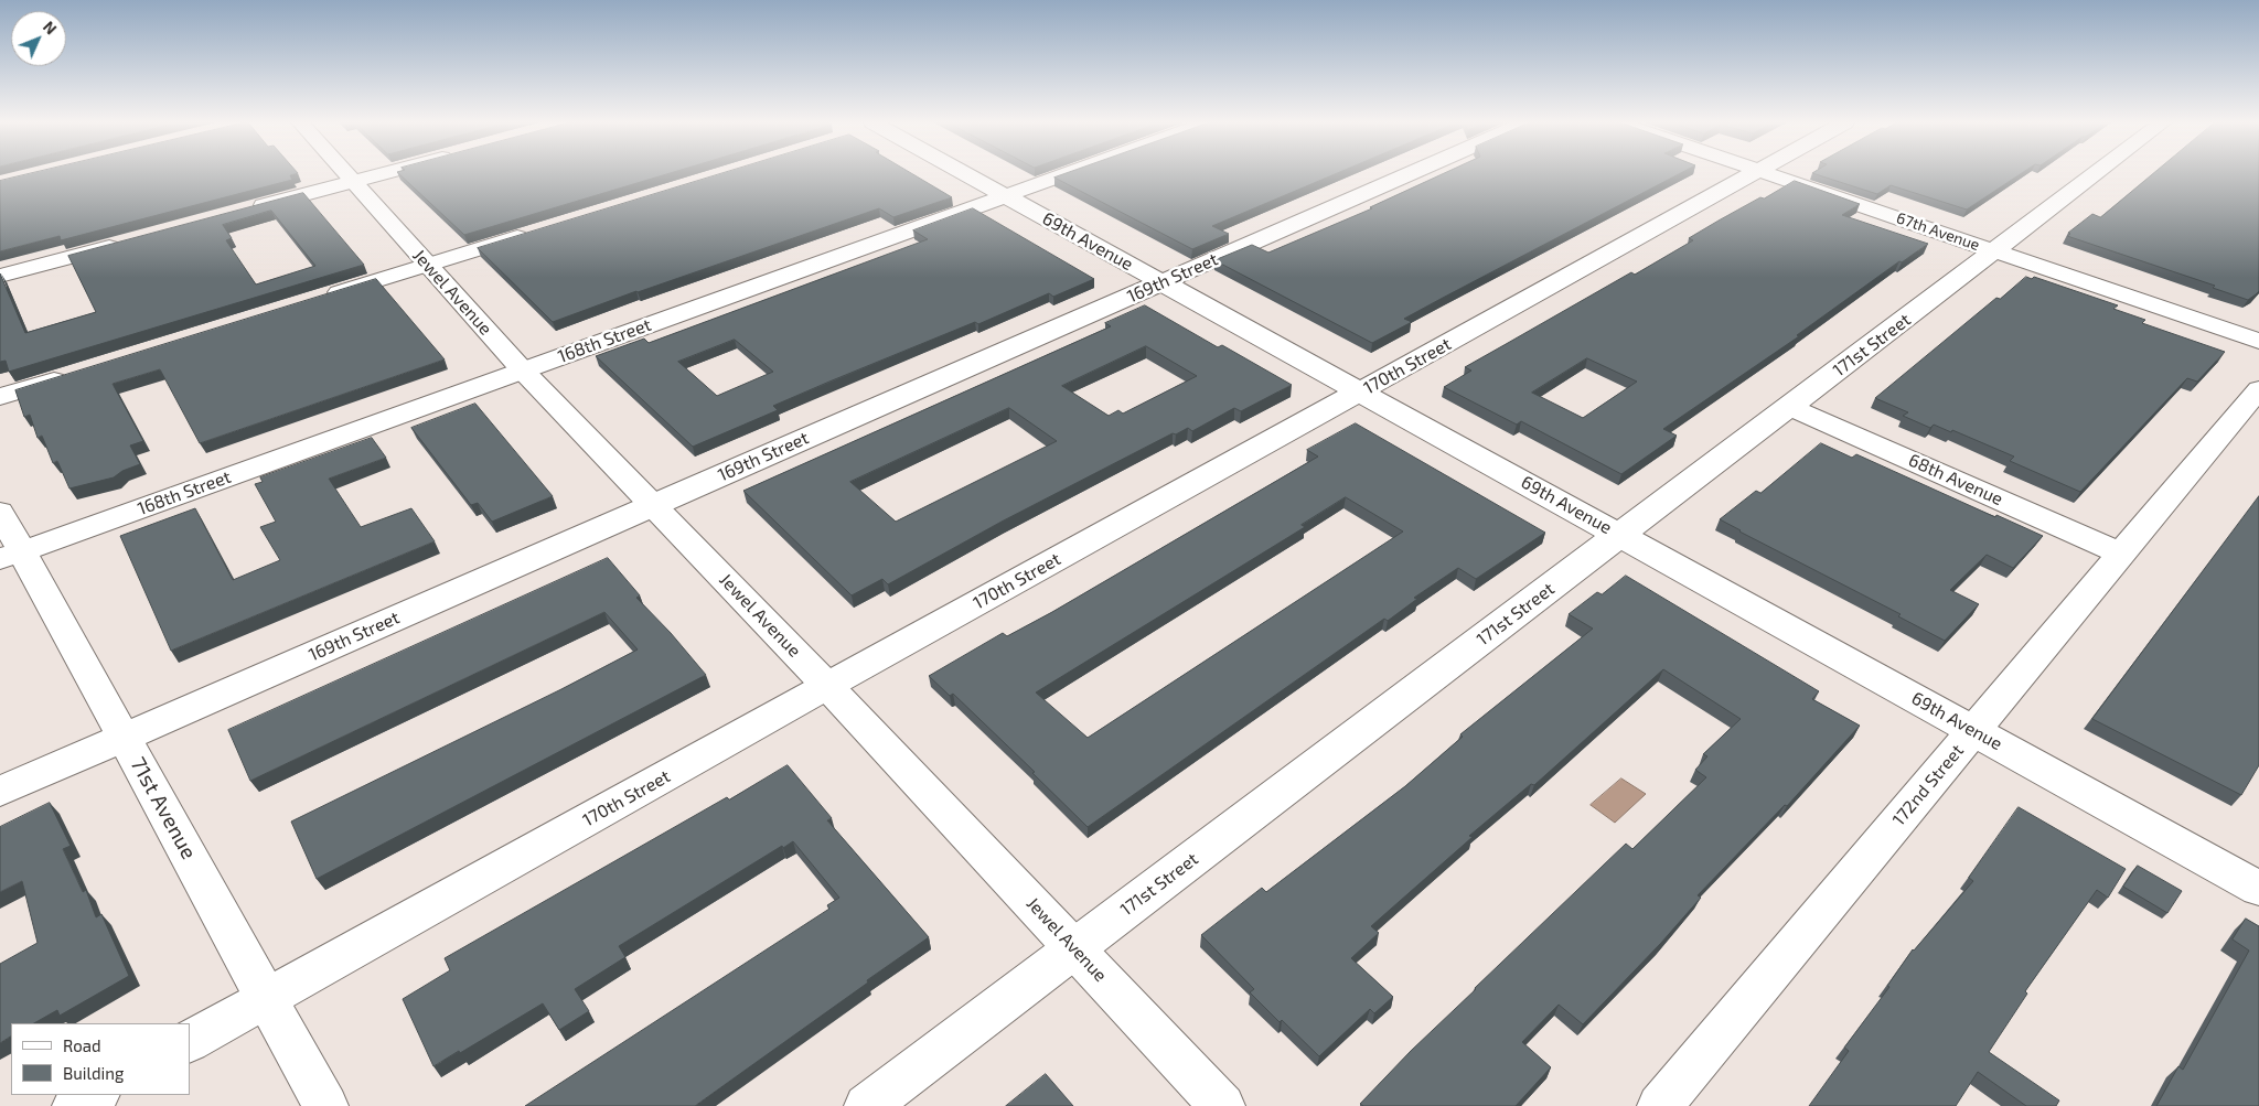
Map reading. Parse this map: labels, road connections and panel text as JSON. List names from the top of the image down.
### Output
{
  "streets": {
    "street": [
      "67th Avenue",
      "69th Avenue",
      "169th Street",
      "Jewel Avenue",
      "168th Street",
      "171st Street",
      "170th Street",
      "68th Avenue",
      "172nd Street",
      "71st Avenue"
    ]
  },
  "crossings": [
    ["67th Avenue", "171st Street"],
    ["69th Avenue", "169th Street"],
    ["69th Avenue", "168th Street"],
    ["69th Avenue", "171st Street"],
    ["69th Avenue", "170th Street"],
    ["69th Avenue", "172nd Street"],
    ["169th Street", "Jewel Avenue"],
    ["169th Street", "71st Avenue"],
    ["Jewel Avenue", "168th Street"],
    ["Jewel Avenue", "171st Street"],
    ["Jewel Avenue", "170th Street"],
    ["168th Street", "71st Avenue"],
    ["171st Street", "68th Avenue"],
    ["170th Street", "71st Avenue"],
    ["68th Avenue", "172nd Street"]
  ],
  "legend": ["Road", "Building"],
  "north": "top right"
}
